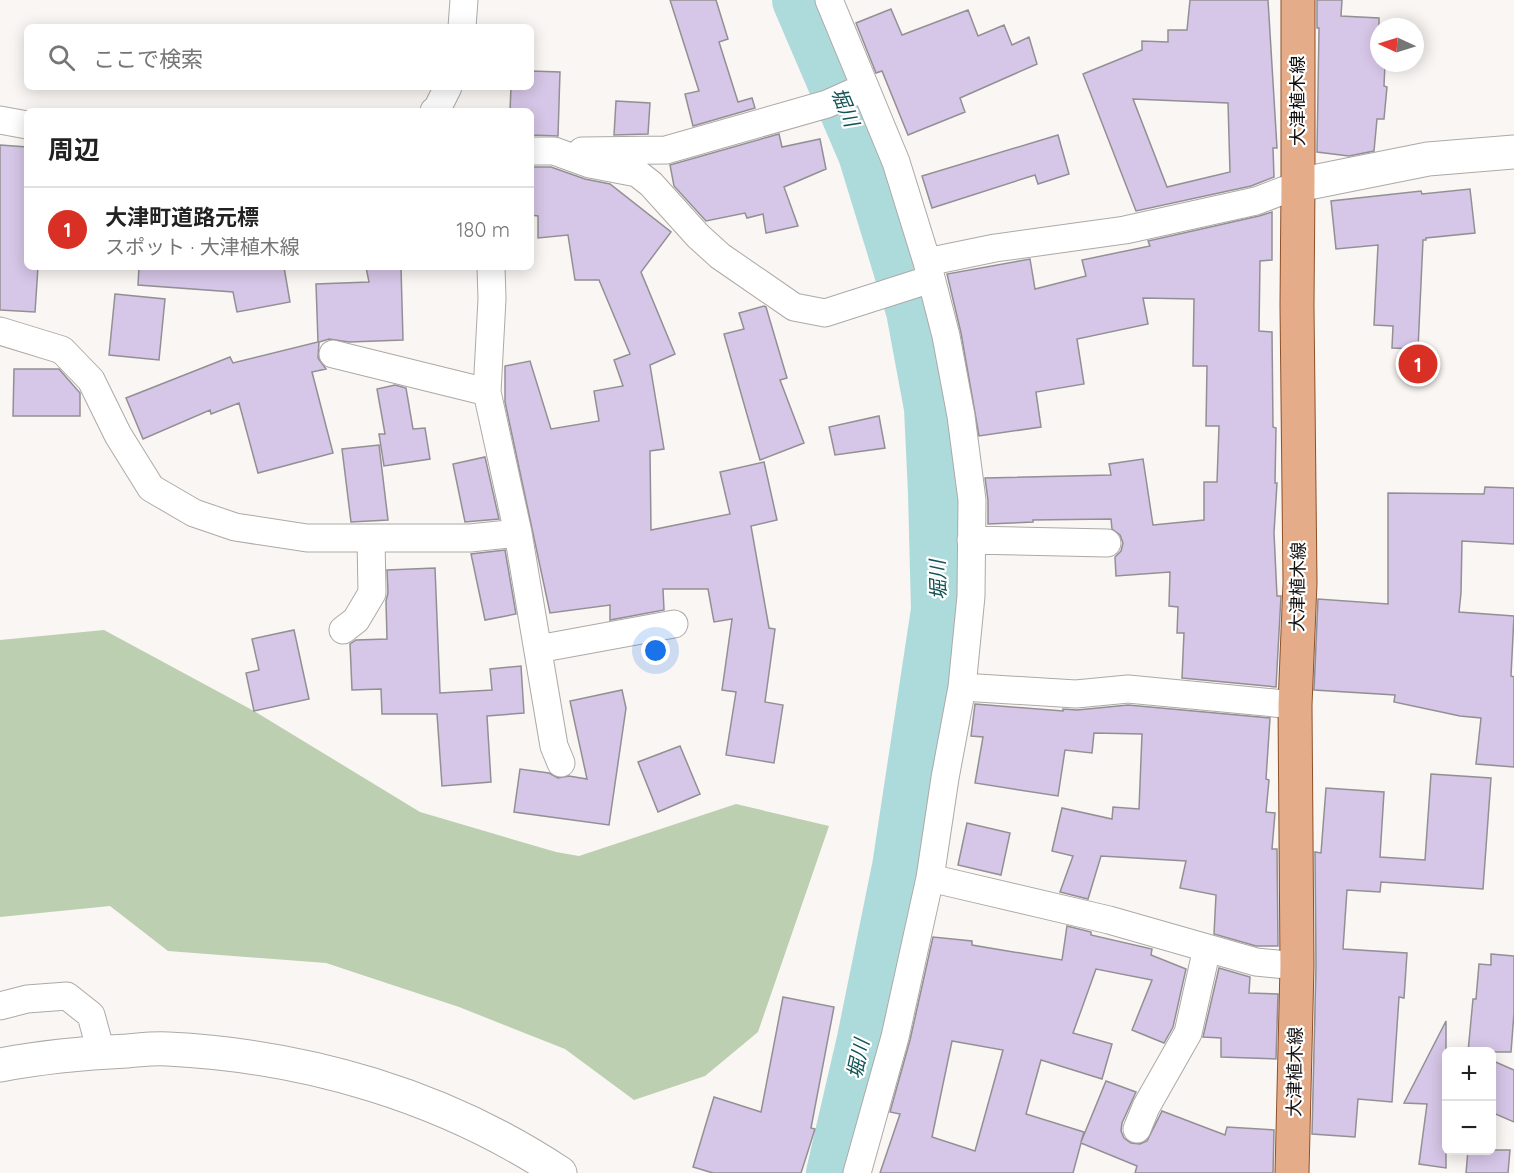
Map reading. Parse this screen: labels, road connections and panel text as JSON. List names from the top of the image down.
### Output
{
  "streets": {
    "main road": ["大津植木線"]
  },
  "water": ["堀川"],
  "north": "left",
  "page": {
    "search": "ここで検索",
    "heading": "周辺",
    "list": [
      {
        "mark": "1",
        "name": "大津町道路元標",
        "note": "スポット · 大津植木線",
        "value": "180 m"
      }
    ],
    "pins": "1",
    "map_buttons": ["+", "−"]
  }
}
